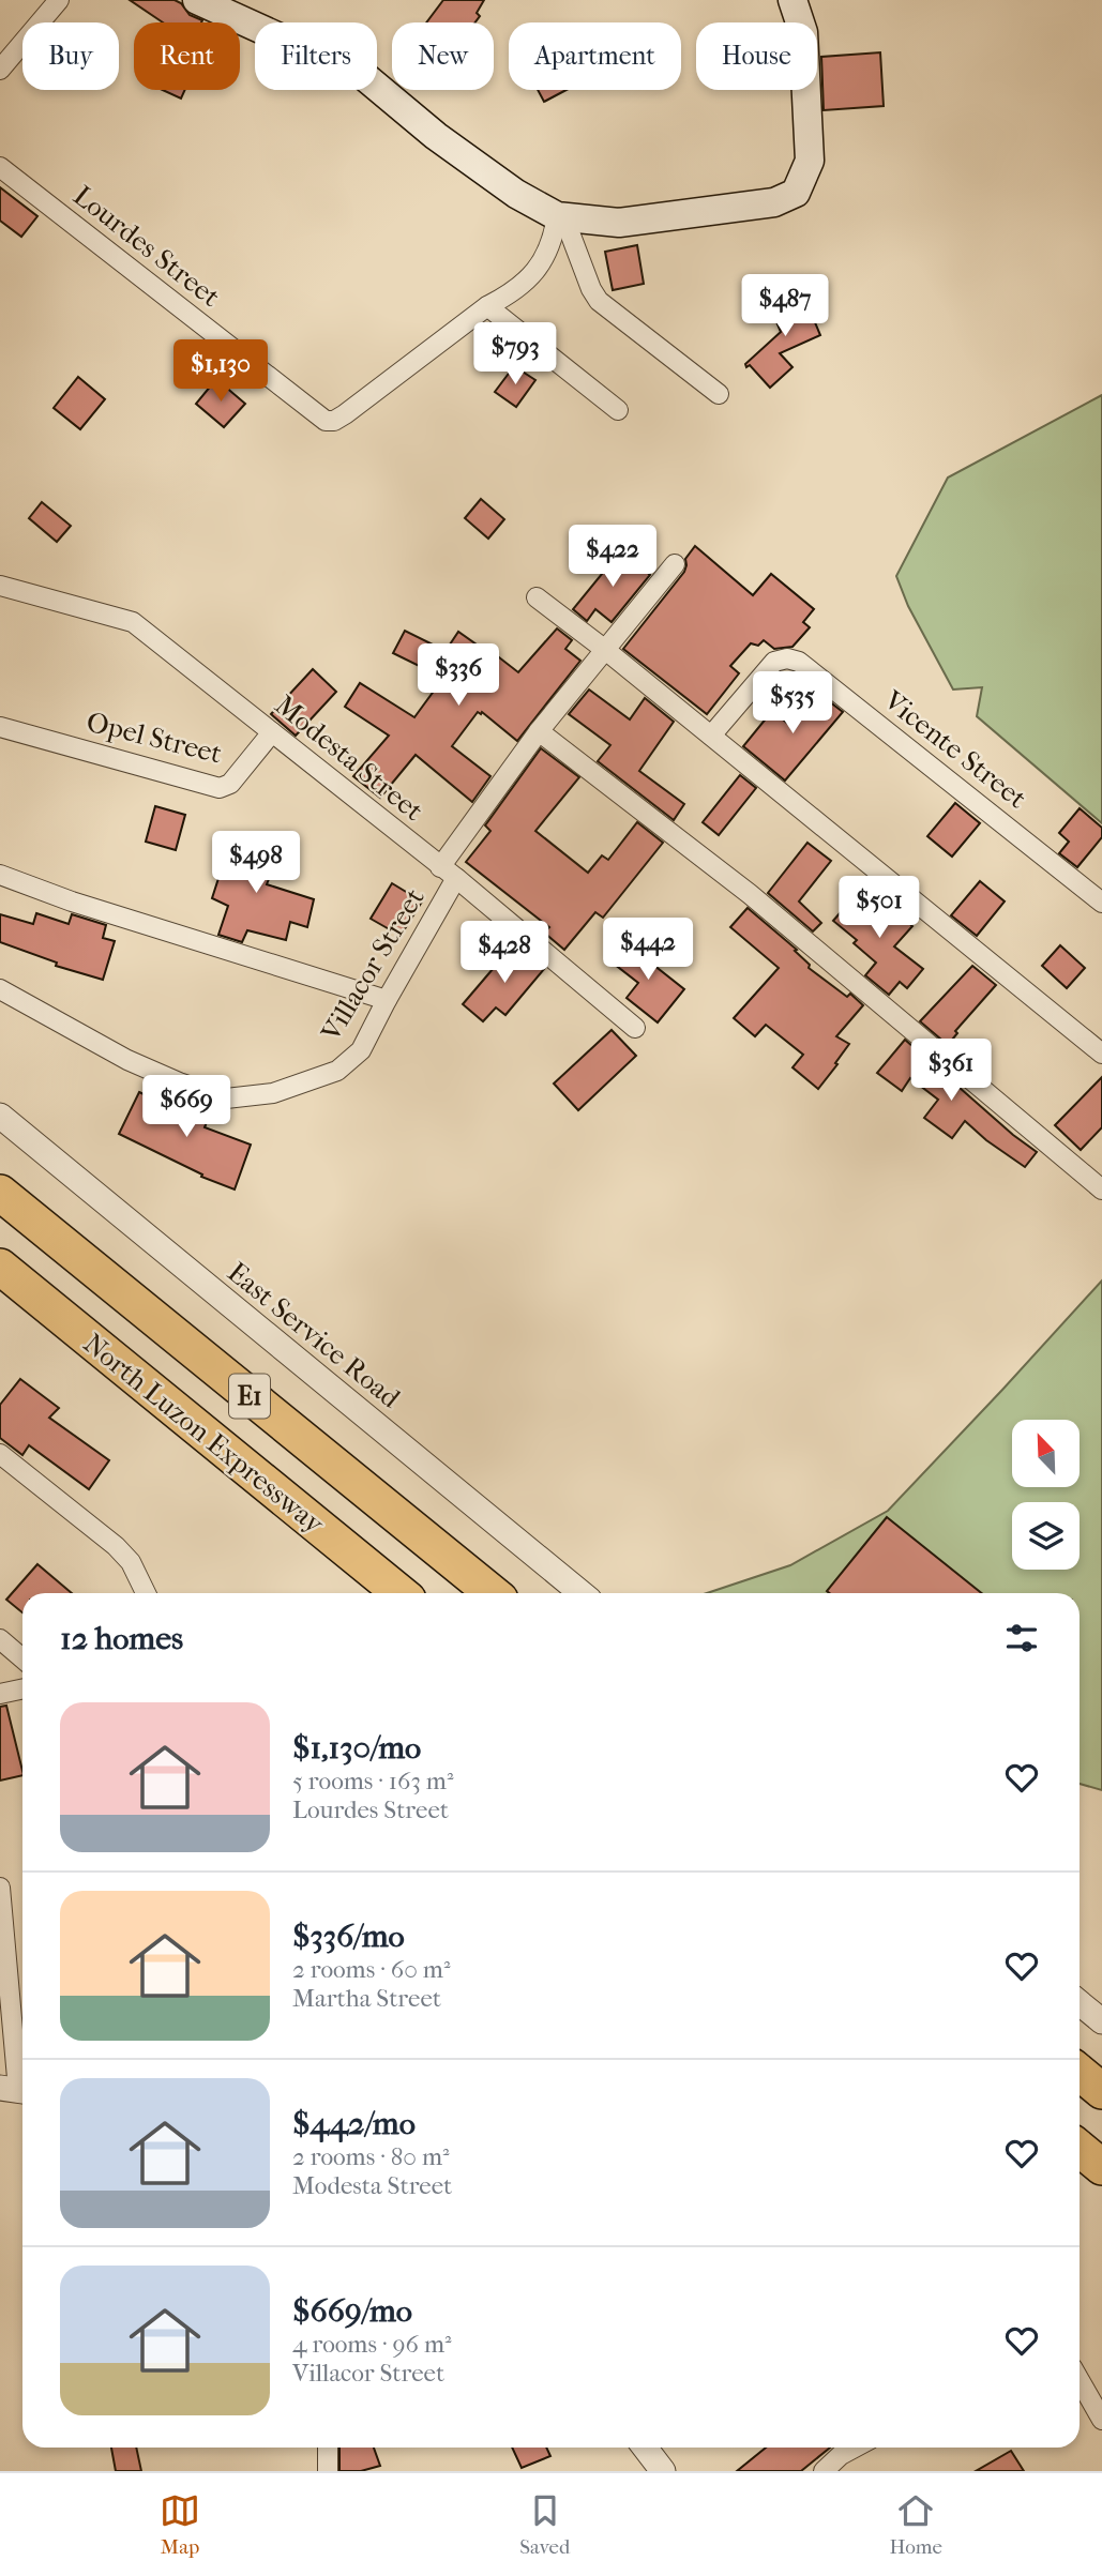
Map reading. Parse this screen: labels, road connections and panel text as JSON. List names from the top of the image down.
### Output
{
  "streets": {
    "highway": ["E1", "North Luzon Expressway"],
    "street": [
      "Lourdes Street",
      "Opel Street",
      "Vicente Street",
      "Modesta Street",
      "Villacor Street",
      "East Service Road"
    ]
  },
  "crossings": [
    ["Opel Street", "Modesta Street"],
    ["Modesta Street", "Villacor Street"]
  ],
  "north": "top left",
  "page": {
    "chip": [
      "Buy",
      "Rent",
      "Filters",
      "New",
      "Apartment",
      "House"
    ],
    "price": [
      "$487",
      "$793",
      "$1,130",
      "$422",
      "$336",
      "$535",
      "$498",
      "$501",
      "$442",
      "$428",
      "$361",
      "$669"
    ],
    "heading": "12 homes",
    "list": [
      {
        "name": "$1,130/mo",
        "note": "5 rooms · 163 m² · Lourdes Street"
      },
      {
        "name": "$336/mo",
        "note": "2 rooms · 60 m² · Martha Street"
      },
      {
        "name": "$442/mo",
        "note": "2 rooms · 80 m² · Modesta Street"
      },
      {
        "name": "$669/mo",
        "note": "4 rooms · 96 m² · Villacor Street"
      }
    ],
    "tabs": ["Map", "Saved", "Home"]
  }
}
